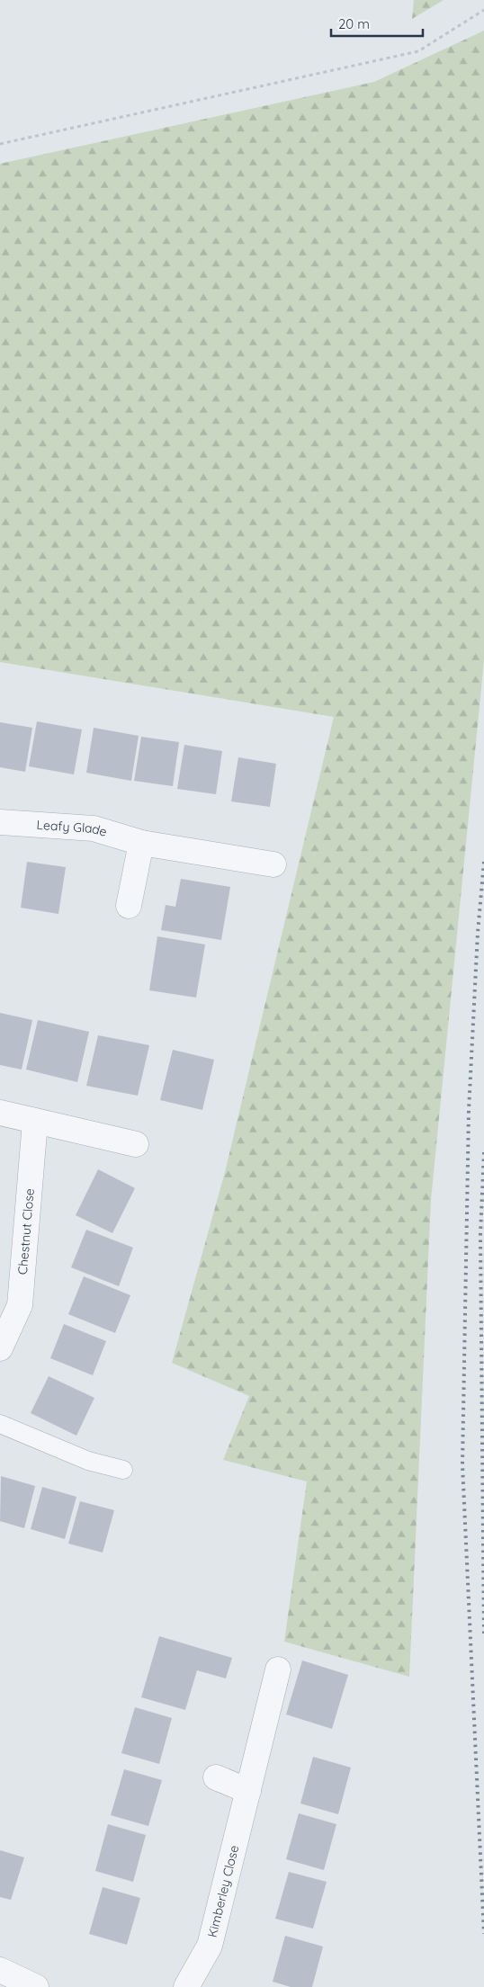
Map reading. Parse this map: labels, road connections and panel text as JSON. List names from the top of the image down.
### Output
{
  "streets": {
    "street": ["Leafy Glade", "Chestnut Close", "Kimberley Close"]
  },
  "scale_bar": "20 m"
}
